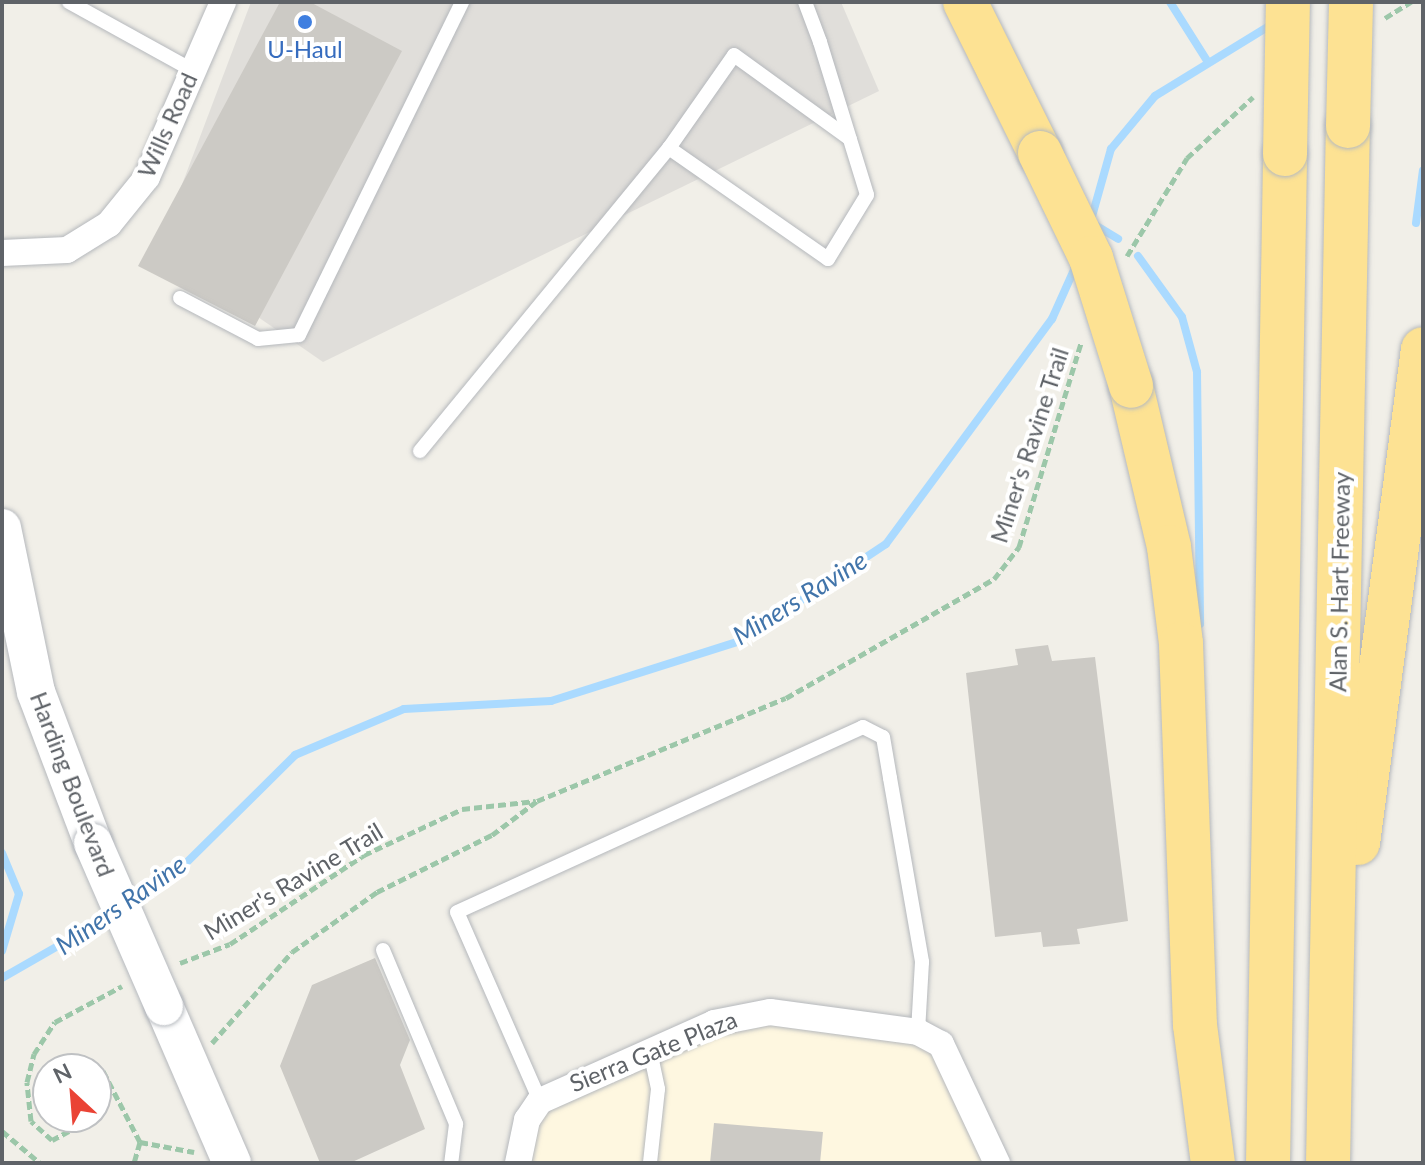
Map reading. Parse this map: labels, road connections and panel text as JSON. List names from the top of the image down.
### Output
{
  "streets": {
    "highway": ["Alan S. Hart Freeway"],
    "main road": ["Harding Boulevard"],
    "street": ["Wills Road", "Sierra Gate Plaza"],
    "path": ["Miner's Ravine Trail"]
  },
  "crossings": [
    ["Miner's Ravine Trail", "Harding Boulevard"]
  ],
  "water": ["Miners Ravine"],
  "places": ["U-Haul"],
  "north": "top left"
}
